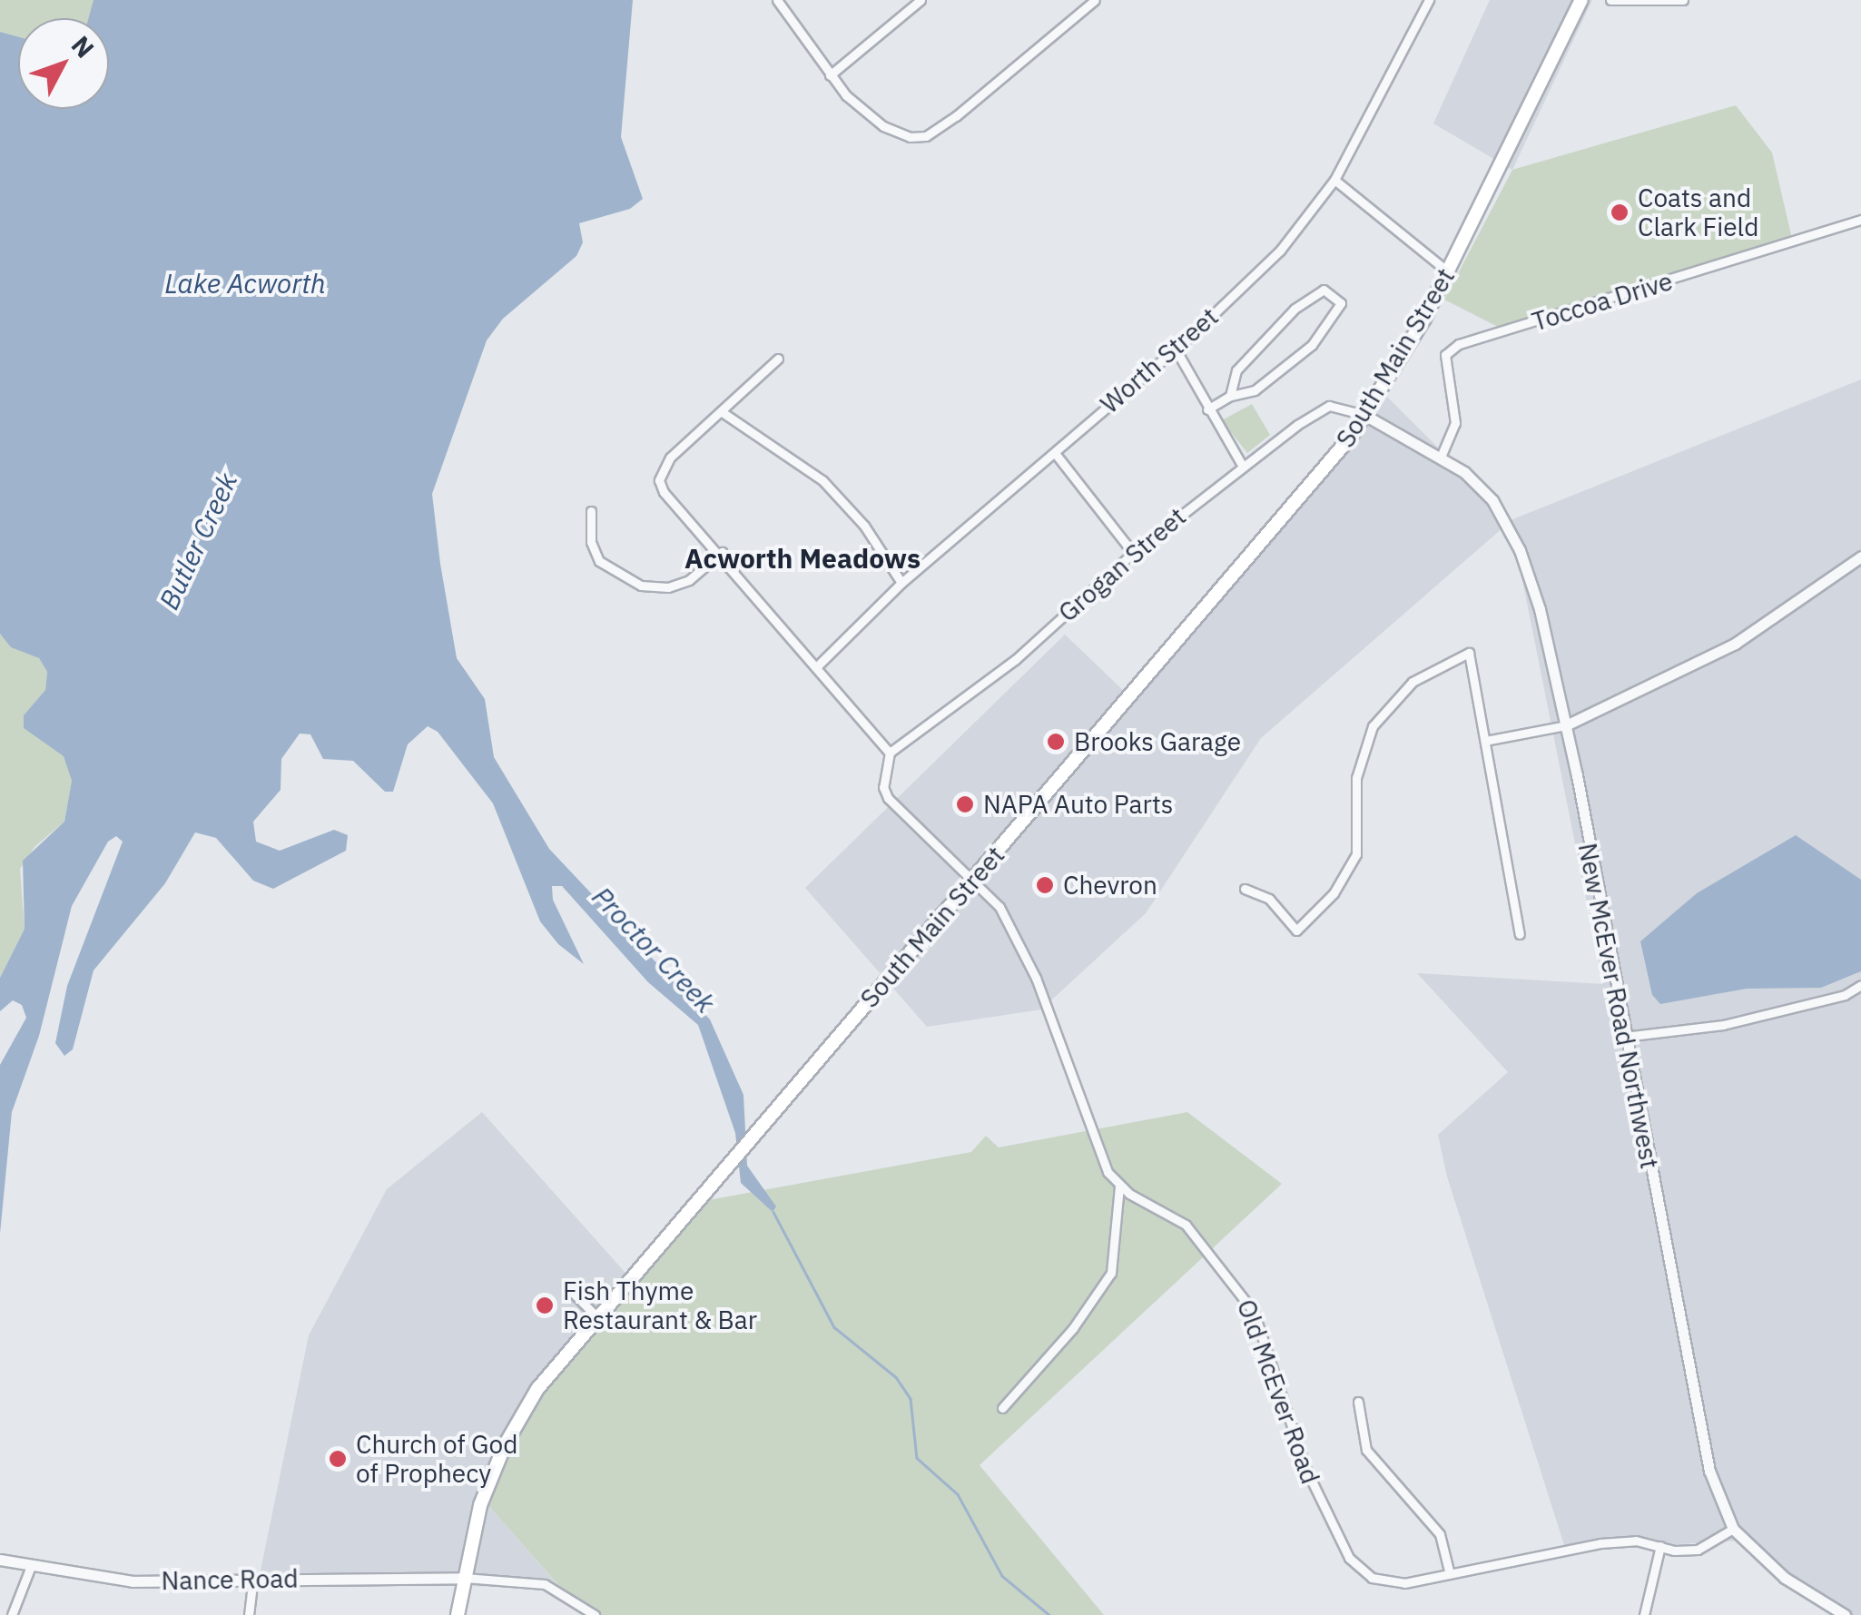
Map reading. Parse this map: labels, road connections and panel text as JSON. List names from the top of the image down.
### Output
{
  "streets": {
    "main road": ["South Main Street"],
    "street": [
      "Toccoa Drive",
      "Worth Street",
      "Grogan Street",
      "New McEver Road Northwest",
      "Old McEver Road",
      "Nance Road"
    ]
  },
  "crossings": [
    ["Toccoa Drive", "New McEver Road Northwest"],
    ["South Main Street", "Grogan Street"],
    ["South Main Street", "New McEver Road Northwest"],
    ["South Main Street", "Old McEver Road"],
    ["South Main Street", "Nance Road"],
    ["Grogan Street", "New McEver Road Northwest"],
    ["Grogan Street", "Old McEver Road"],
    ["New McEver Road Northwest", "Old McEver Road"]
  ],
  "districts": ["Acworth Meadows"],
  "water": ["Lake Acworth", "Butler Creek", "Proctor Creek"],
  "places": [
    "Coats and Clark Field",
    "Brooks Garage",
    "NAPA Auto Parts",
    "Chevron",
    "Fish Thyme Restaurant & Bar",
    "Church of God of Prophecy"
  ],
  "north": "top right"
}
